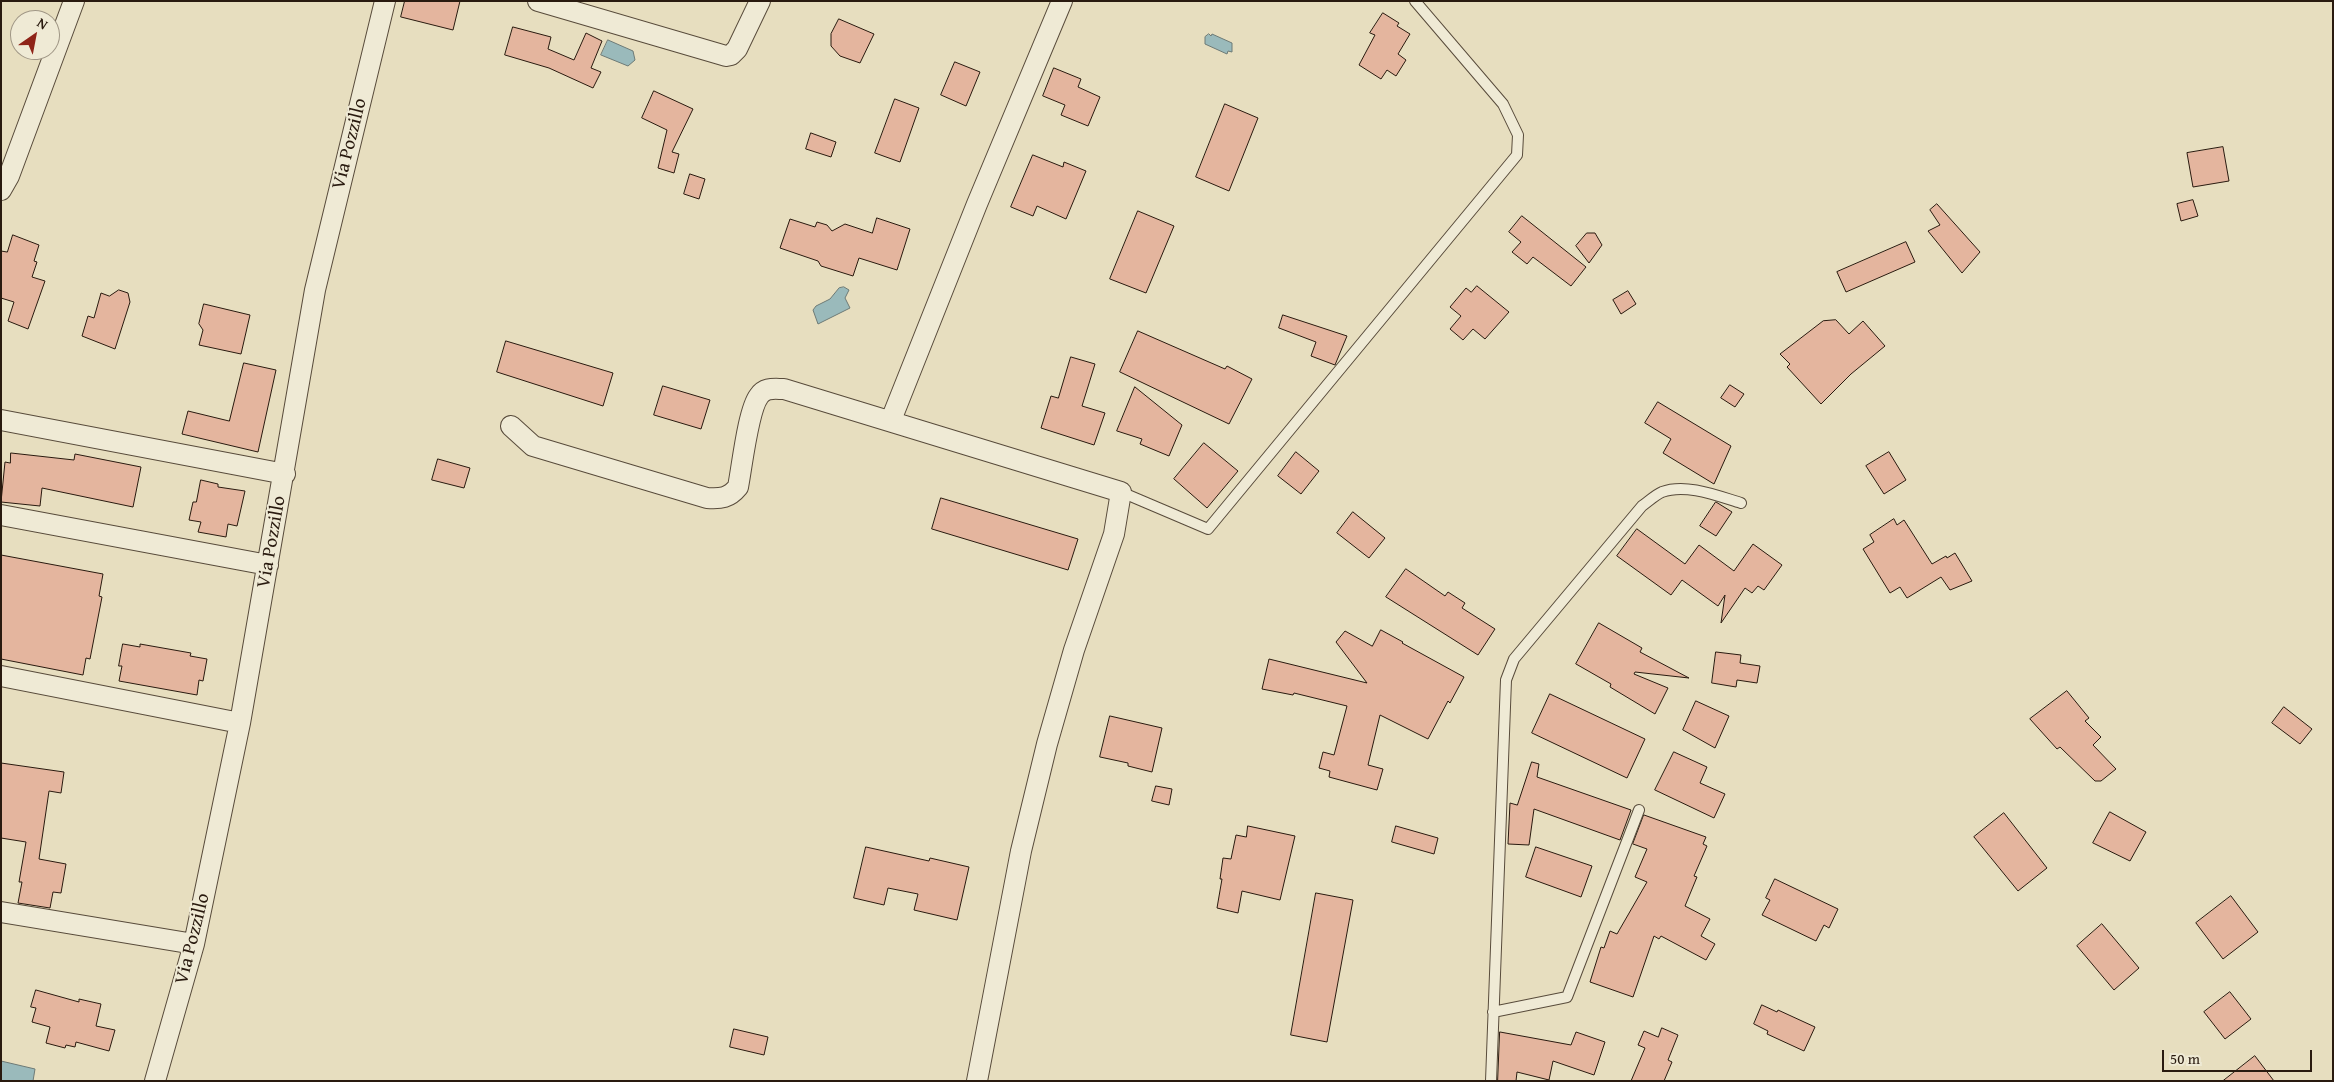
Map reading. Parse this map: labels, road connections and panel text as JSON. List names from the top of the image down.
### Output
{
  "streets": {
    "street": ["Via Pozzillo"]
  },
  "scale_bar": "50 m",
  "north": "top right"
}
